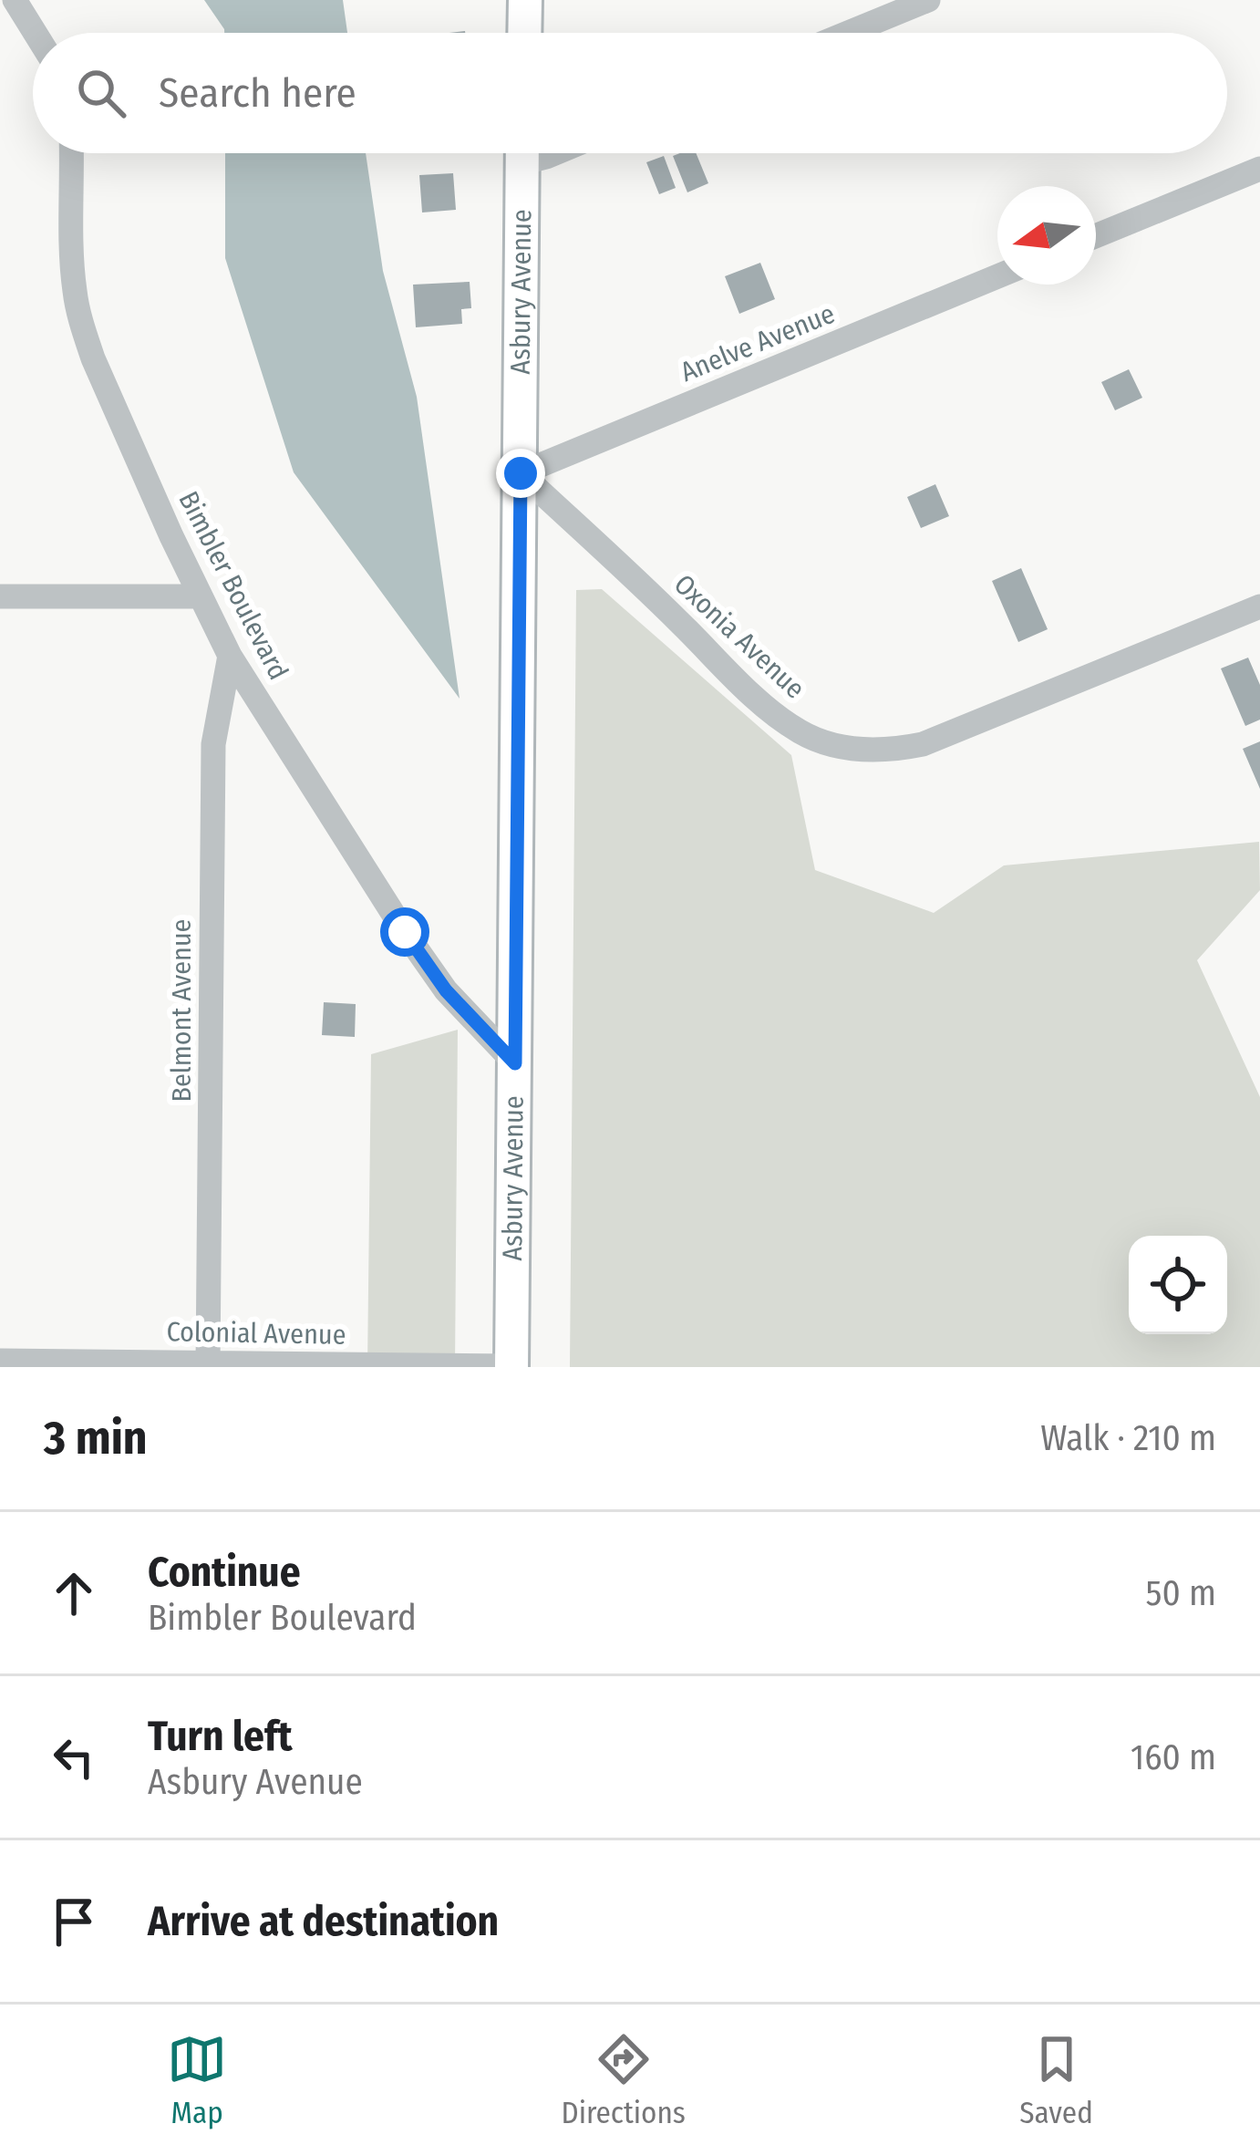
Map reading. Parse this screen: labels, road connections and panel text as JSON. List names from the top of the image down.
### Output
{
  "streets": {
    "main road": ["Asbury Avenue"],
    "street": [
      "Anelve Avenue",
      "Bimbler Boulevard",
      "Oxonia Avenue",
      "Belmont Avenue",
      "Colonial Avenue"
    ]
  },
  "crossings": [
    ["Asbury Avenue", "Anelve Avenue"],
    ["Asbury Avenue", "Bimbler Boulevard"],
    ["Asbury Avenue", "Oxonia Avenue"],
    ["Asbury Avenue", "Colonial Avenue"],
    ["Anelve Avenue", "Oxonia Avenue"],
    ["Bimbler Boulevard", "Belmont Avenue"],
    ["Belmont Avenue", "Colonial Avenue"]
  ],
  "north": "left",
  "page": {
    "search": "Search here",
    "heading": ["3 min", "Walk · 210 m"],
    "list": [
      ["Continue", "Bimbler Boulevard", "50 m"],
      ["Turn left", "Asbury Avenue", "160 m"],
      "Arrive at destination"
    ],
    "nav": ["Map", "Directions", "Saved"]
  }
}
